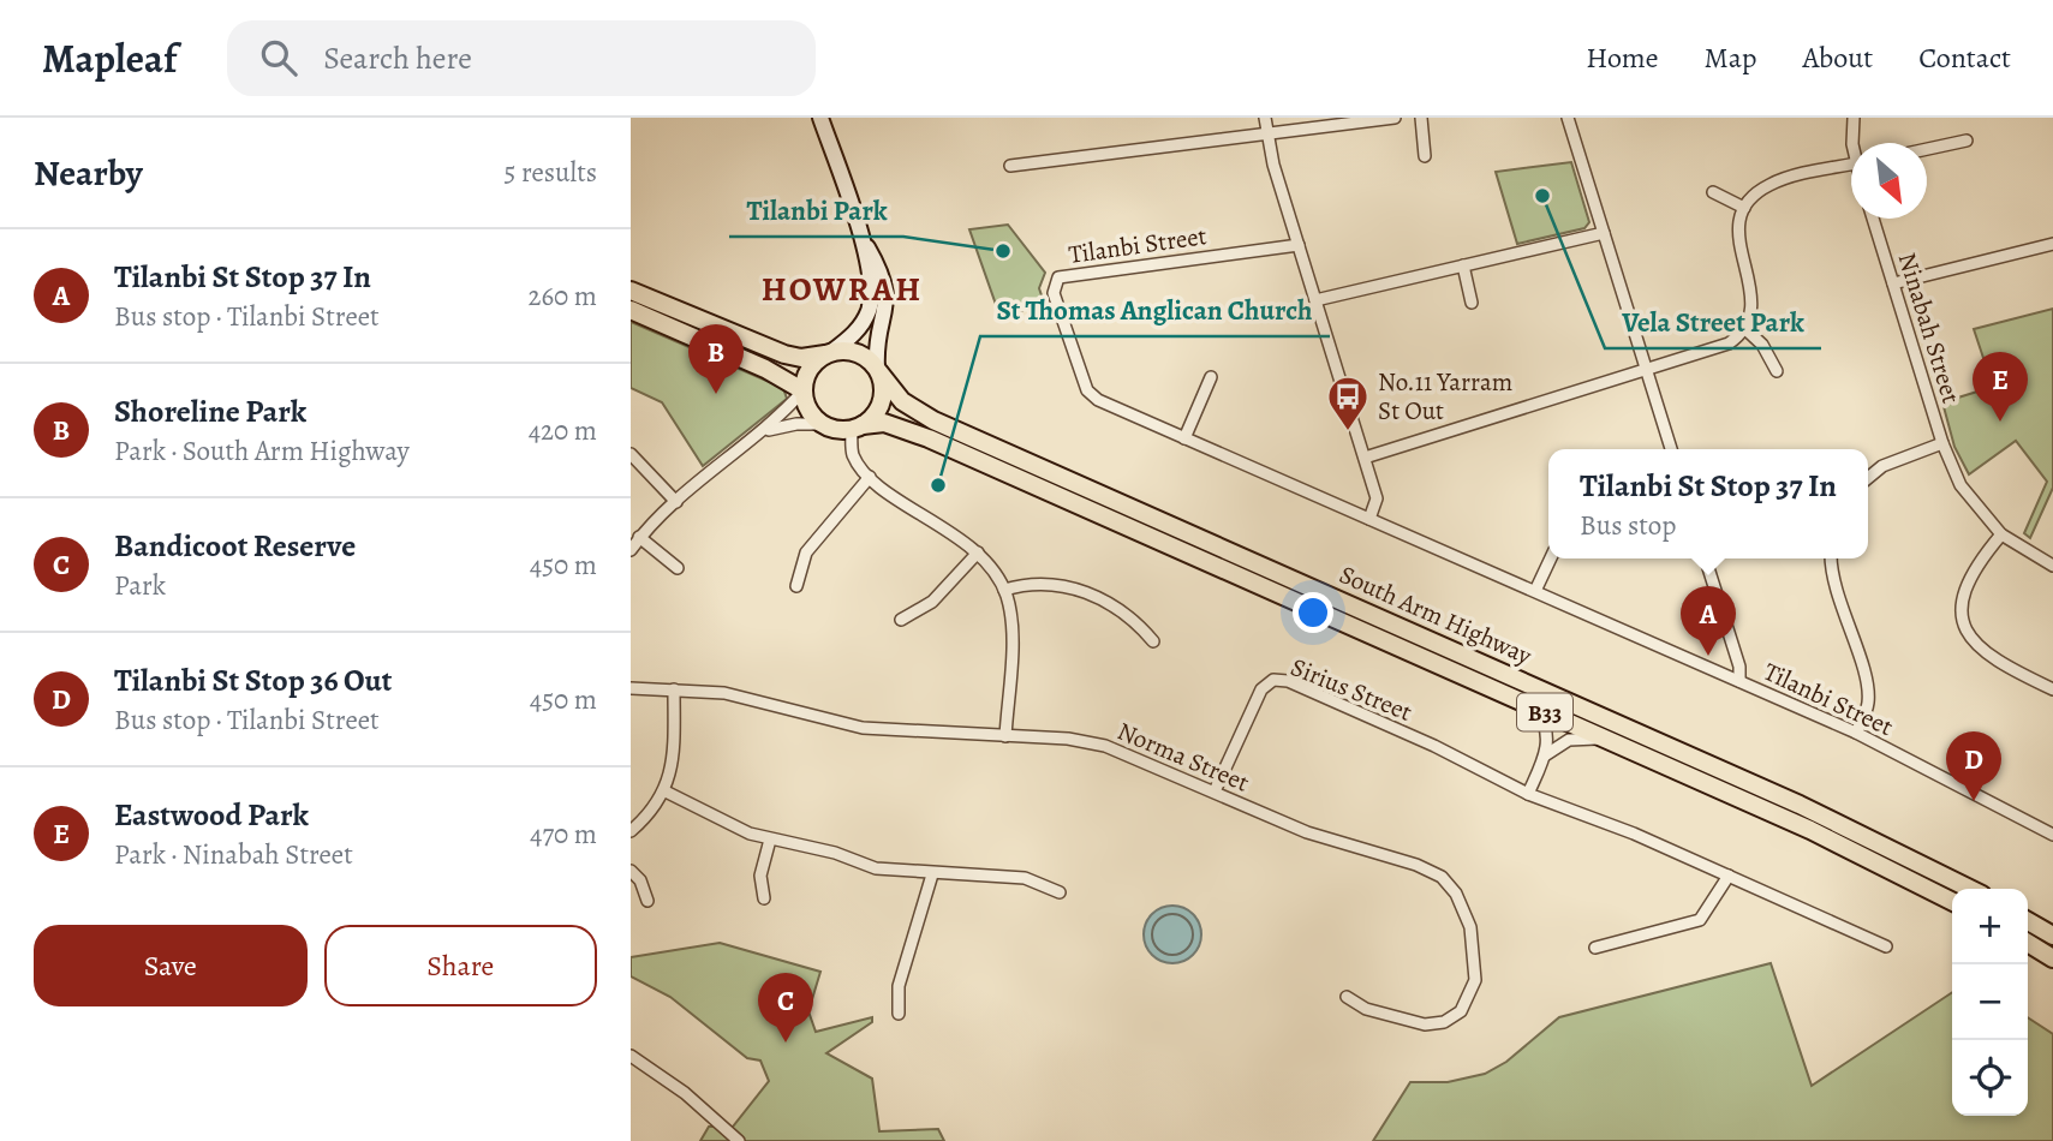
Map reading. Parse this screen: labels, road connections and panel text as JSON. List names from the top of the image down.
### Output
{
  "streets": {
    "main road": ["South Arm Highway", "B33"],
    "street": [
      "Tilanbi Street",
      "Ninabah Street",
      "Sirius Street",
      "Norma Street"
    ]
  },
  "crossings": [
    ["South Arm Highway", "B33"],
    ["Sirius Street", "Norma Street"]
  ],
  "districts": ["HOWRAH"],
  "places": {
    "other": ["Vela Street Park", "Tilanbi Park", "St Thomas Anglican Church"],
    "bus stop": ["No.11 Yarram St Out"]
  },
  "north": "bottom right",
  "page": {
    "header": "Mapleaf",
    "search": "Search here",
    "nav": [
      "Home",
      "Map",
      "About",
      "Contact"
    ],
    "heading": ["Nearby", "5 results"],
    "list": [
      {
        "mark": "A",
        "name": "Tilanbi St Stop 37 In",
        "note": "Bus stop · Tilanbi Street",
        "value": "260 m"
      },
      {
        "mark": "B",
        "name": "Shoreline Park",
        "note": "Park · South Arm Highway",
        "value": "420 m"
      },
      {
        "mark": "C",
        "name": "Bandicoot Reserve",
        "note": "Park",
        "value": "450 m"
      },
      {
        "mark": "D",
        "name": "Tilanbi St Stop 36 Out",
        "note": "Bus stop · Tilanbi Street",
        "value": "450 m"
      },
      {
        "mark": "E",
        "name": "Eastwood Park",
        "note": "Park · Ninabah Street",
        "value": "470 m"
      }
    ],
    "pins": [
      "B",
      "E",
      "A",
      "D",
      "C"
    ],
    "popup": ["Tilanbi St Stop 37 In", "Bus stop"],
    "map_buttons": ["+", "−"],
    "buttons": ["Save", "Share"]
  }
}
